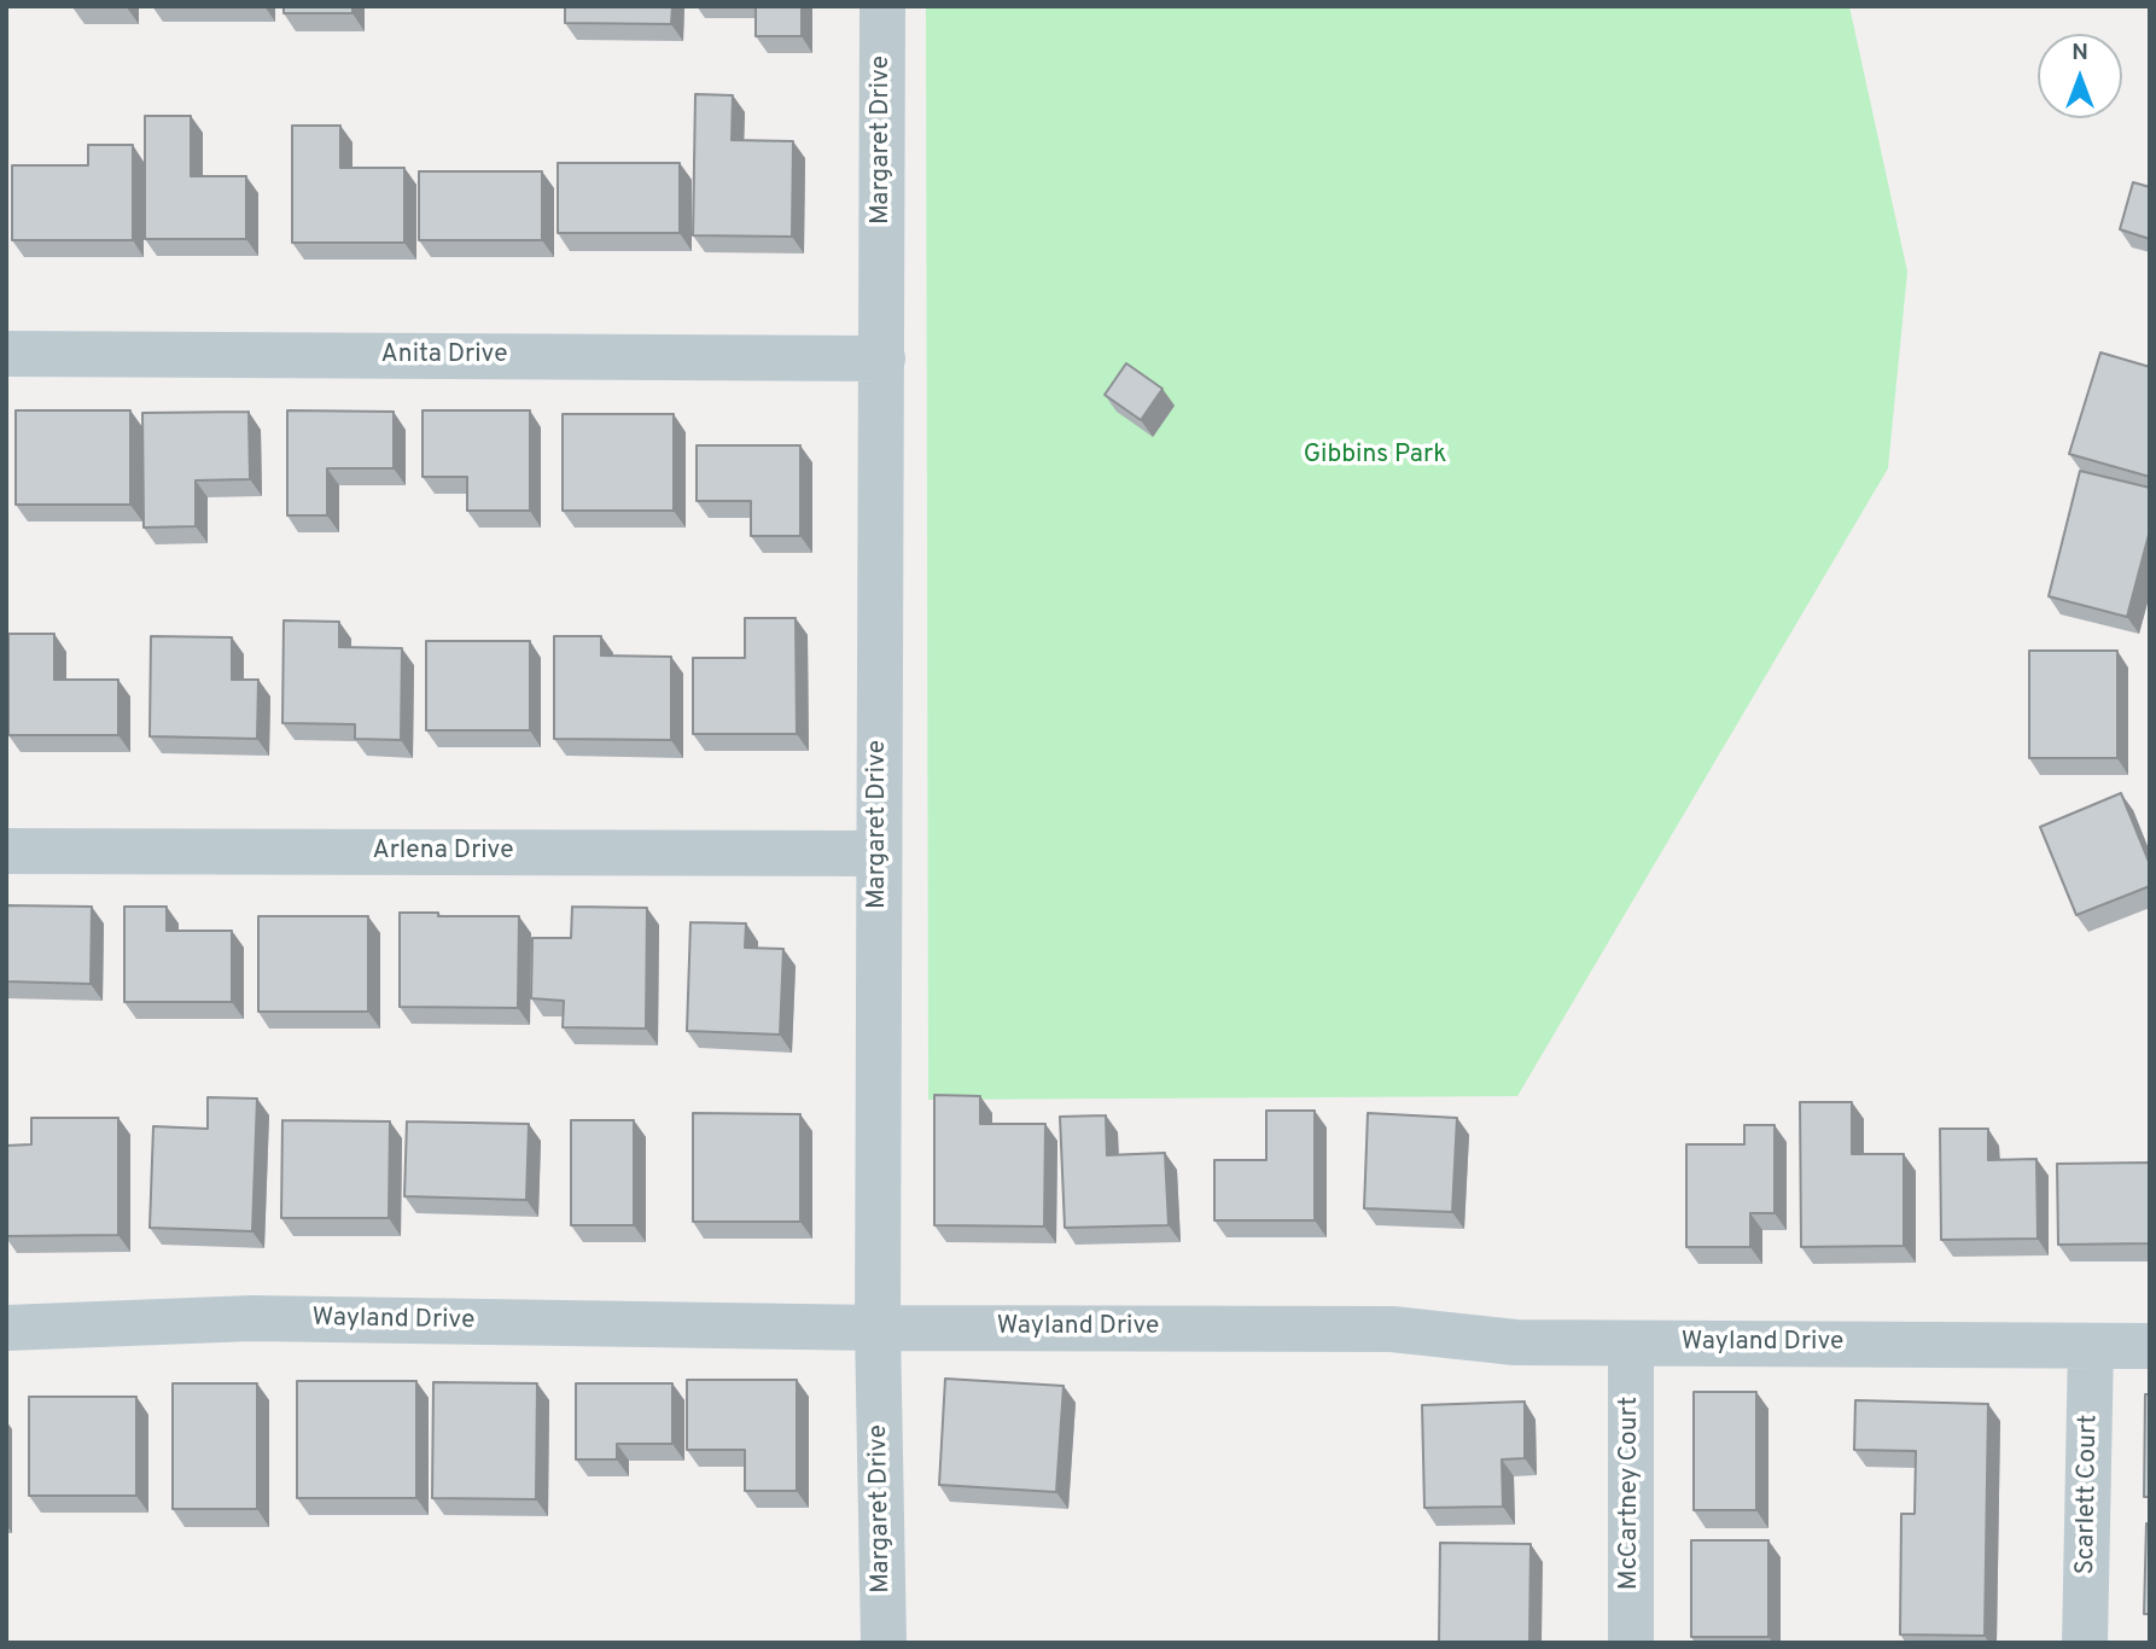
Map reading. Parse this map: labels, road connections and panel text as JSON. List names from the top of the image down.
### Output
{
  "streets": {
    "street": [
      "Margaret Drive",
      "Anita Drive",
      "Arlena Drive",
      "Wayland Drive",
      "McCartney Court",
      "Scarlett Court"
    ]
  },
  "crossings": [
    ["Margaret Drive", "Anita Drive"],
    ["Margaret Drive", "Arlena Drive"],
    ["Margaret Drive", "Wayland Drive"],
    ["Wayland Drive", "McCartney Court"],
    ["Wayland Drive", "Scarlett Court"]
  ],
  "parks": ["Gibbins Park"],
  "north": "top"
}
